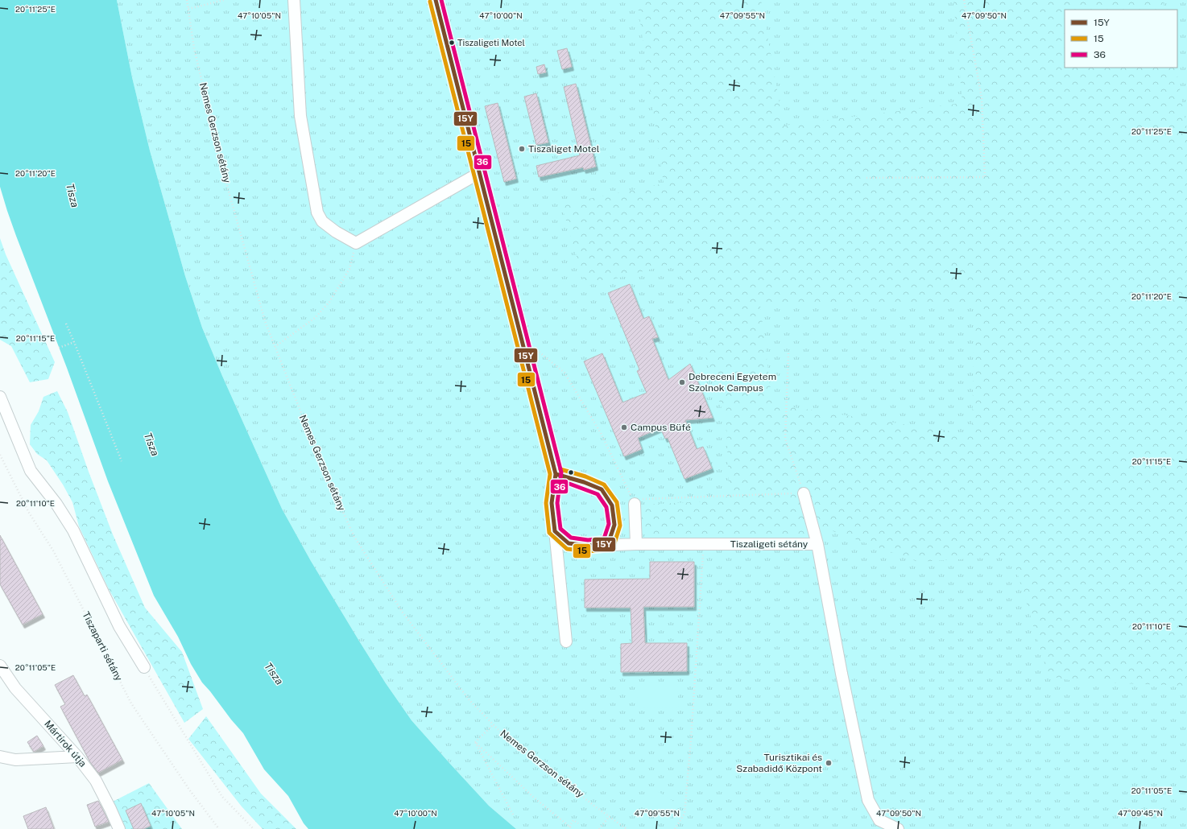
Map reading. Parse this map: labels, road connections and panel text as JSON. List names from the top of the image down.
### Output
{
  "streets": {
    "street": ["Tiszaligeti sétány", "Mártírok útja"],
    "path": ["Nemes Gerzson sétány", "Tiszaparti sétány"]
  },
  "water": ["Tisza"],
  "places": [
    "Tiszaligeti Motel",
    "Tiszaliget Motel",
    "Debreceni Egyetem Szolnok Campus",
    "Campus Büfé",
    "Turisztikai és Szabadidő Központ"
  ],
  "lines": ["transit line 15Y", "transit line 36", "transit line 15"],
  "legend": ["15Y", "15", "36"],
  "coordinates": [
    "20°11'25\"E",
    "47°10'05\"N",
    "47°10'00\"N",
    "47°09'55\"N",
    "47°09'50\"N",
    "20°11'20\"E",
    "20°11'15\"E",
    "20°11'10\"E",
    "20°11'05\"E",
    "47°09'45\"N"
  ]
}
